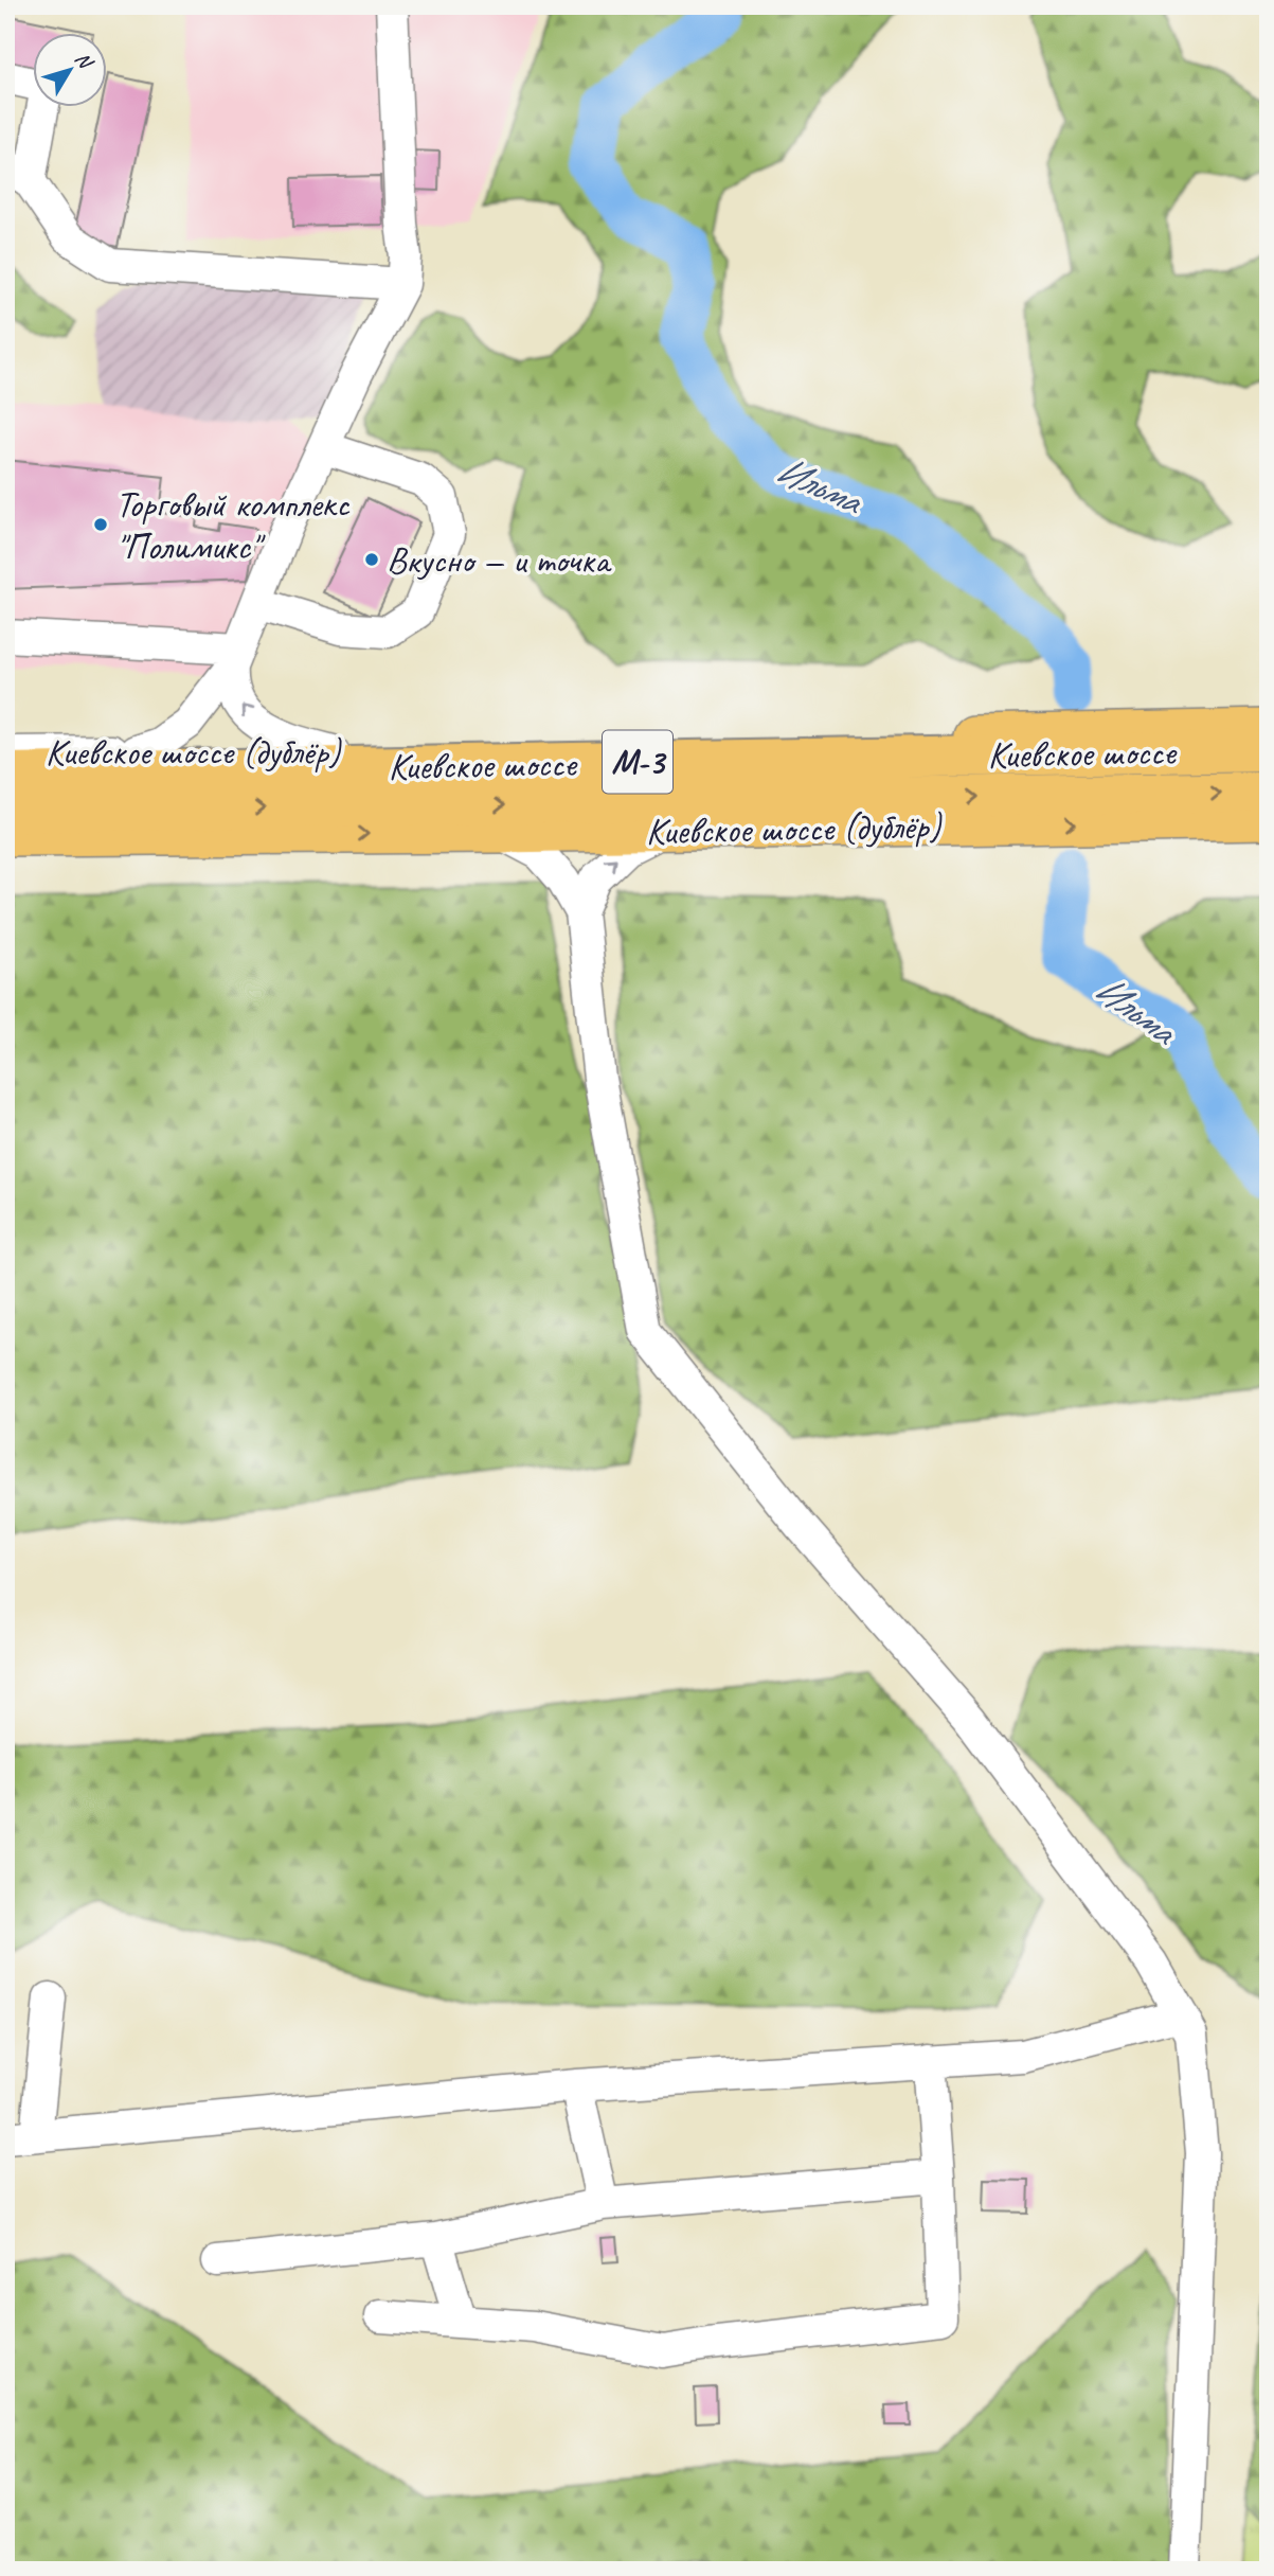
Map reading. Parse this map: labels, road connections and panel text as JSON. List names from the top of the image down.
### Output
{
  "streets": {
    "highway": ["Киевское шоссе", "М-3"],
    "main road": ["Киевское шоссе (дублёр)"]
  },
  "crossings": [
    ["Киевское шоссе (дублёр)", "Киевское шоссе"]
  ],
  "water": ["Ильма"],
  "places": ["Торговый комплекс \"Полимикс\"", "Вкусно — и точка"],
  "north": "top right"
}
